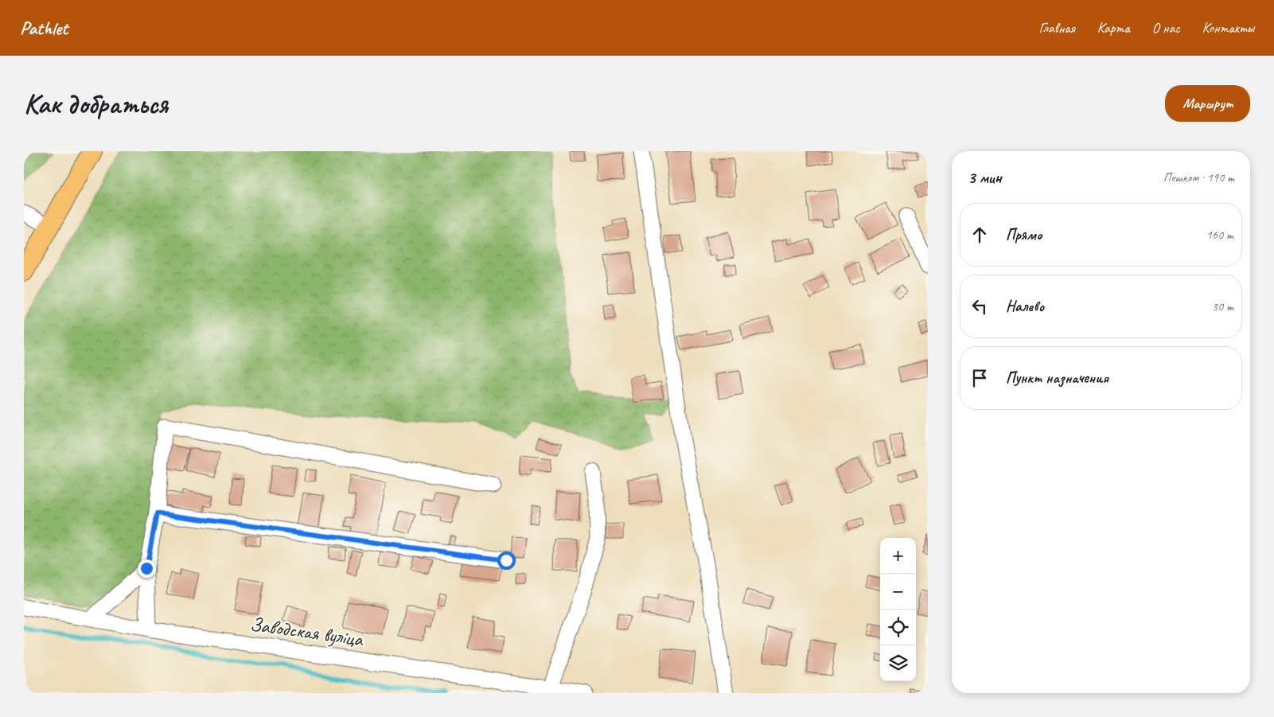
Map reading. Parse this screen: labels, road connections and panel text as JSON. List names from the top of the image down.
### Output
{
  "streets": {
    "street": ["Заводская вуліца"]
  },
  "page": {
    "header": "Pathlet",
    "nav": [
      "Главная",
      "Карта",
      "О нас",
      "Контакты"
    ],
    "buttons": "Маршрут",
    "title": "Как добраться",
    "heading": ["3 мин", "Пешком · 190 m"],
    "list": [
      ["Прямо", "160 m"],
      ["Налево", "30 m"],
      "Пункт назначения"
    ],
    "map_buttons": ["+", "−"]
  }
}
